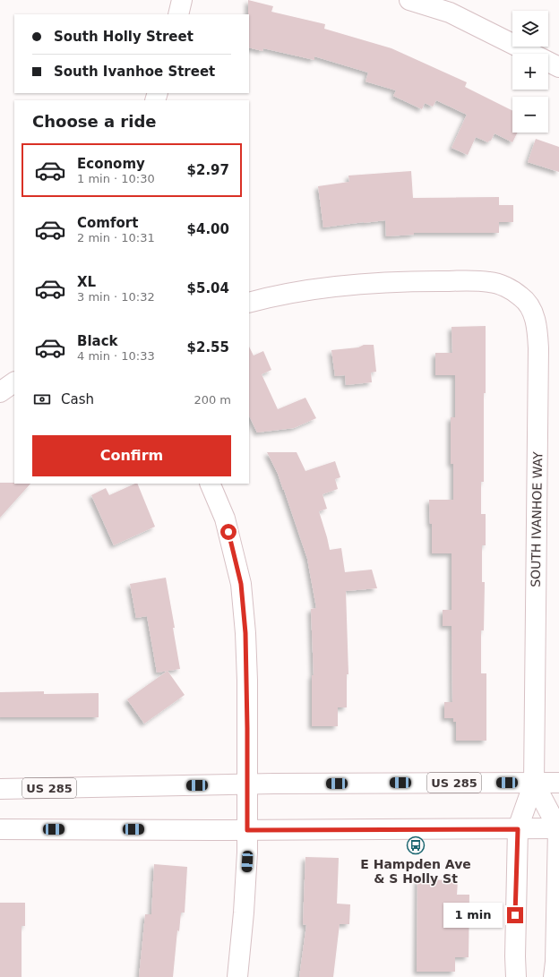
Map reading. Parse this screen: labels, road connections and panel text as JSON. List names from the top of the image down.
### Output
{
  "streets": {
    "main road": ["SOUTH IVANHOE WAY", "US 285"]
  },
  "crossings": [
    ["SOUTH IVANHOE WAY", "US 285"]
  ],
  "places": {
    "bus stop": ["E Hampden Ave & S Holly St"]
  },
  "page": {
    "map_buttons": ["+", "−"],
    "banner": ["South Holly Street", "South Ivanhoe Street"],
    "heading": "Choose a ride",
    "list": [
      {
        "name": "Economy",
        "note": "1 min · 10:30",
        "value": "$2.97"
      },
      {
        "name": "Comfort",
        "note": "2 min · 10:31",
        "value": "$4.00"
      },
      {
        "name": "XL",
        "note": "3 min · 10:32",
        "value": "$5.04"
      },
      {
        "name": "Black",
        "note": "4 min · 10:33",
        "value": "$2.55"
      }
    ],
    "pay": ["Cash", "200 m"],
    "buttons": "Confirm",
    "bubble": "1 min"
  }
}
